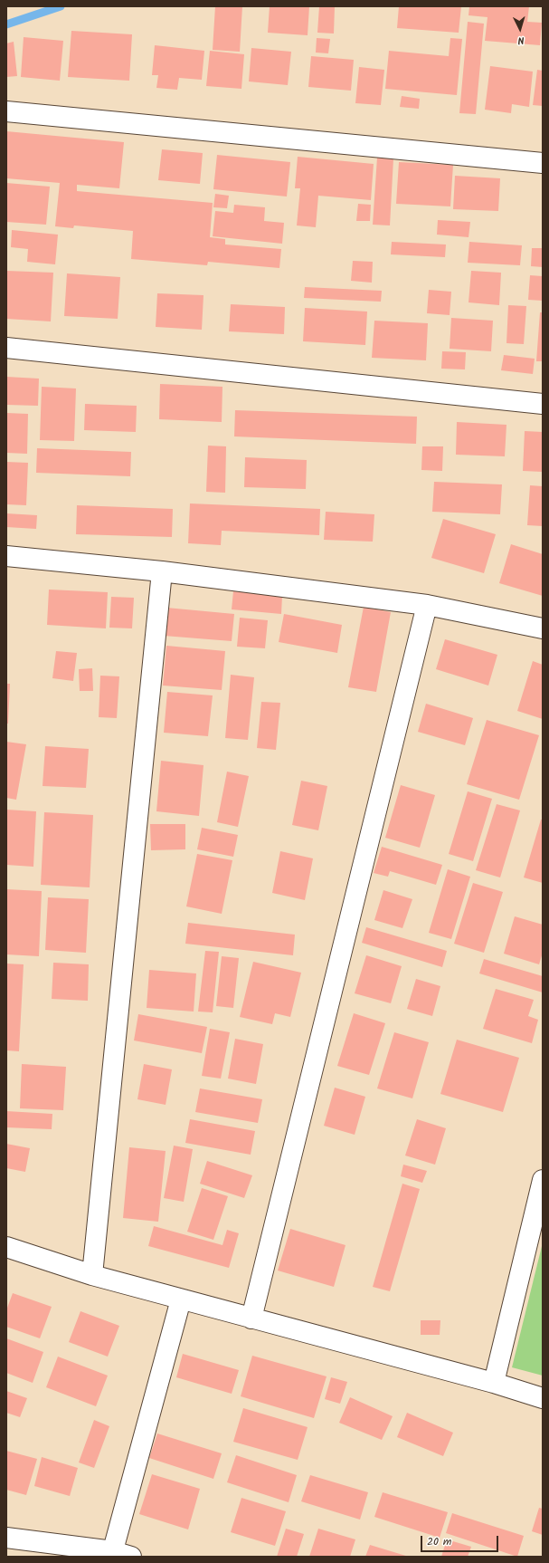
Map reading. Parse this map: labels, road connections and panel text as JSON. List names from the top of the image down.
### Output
{
  "scale_bar": "20 m",
  "north": "bottom"
}
